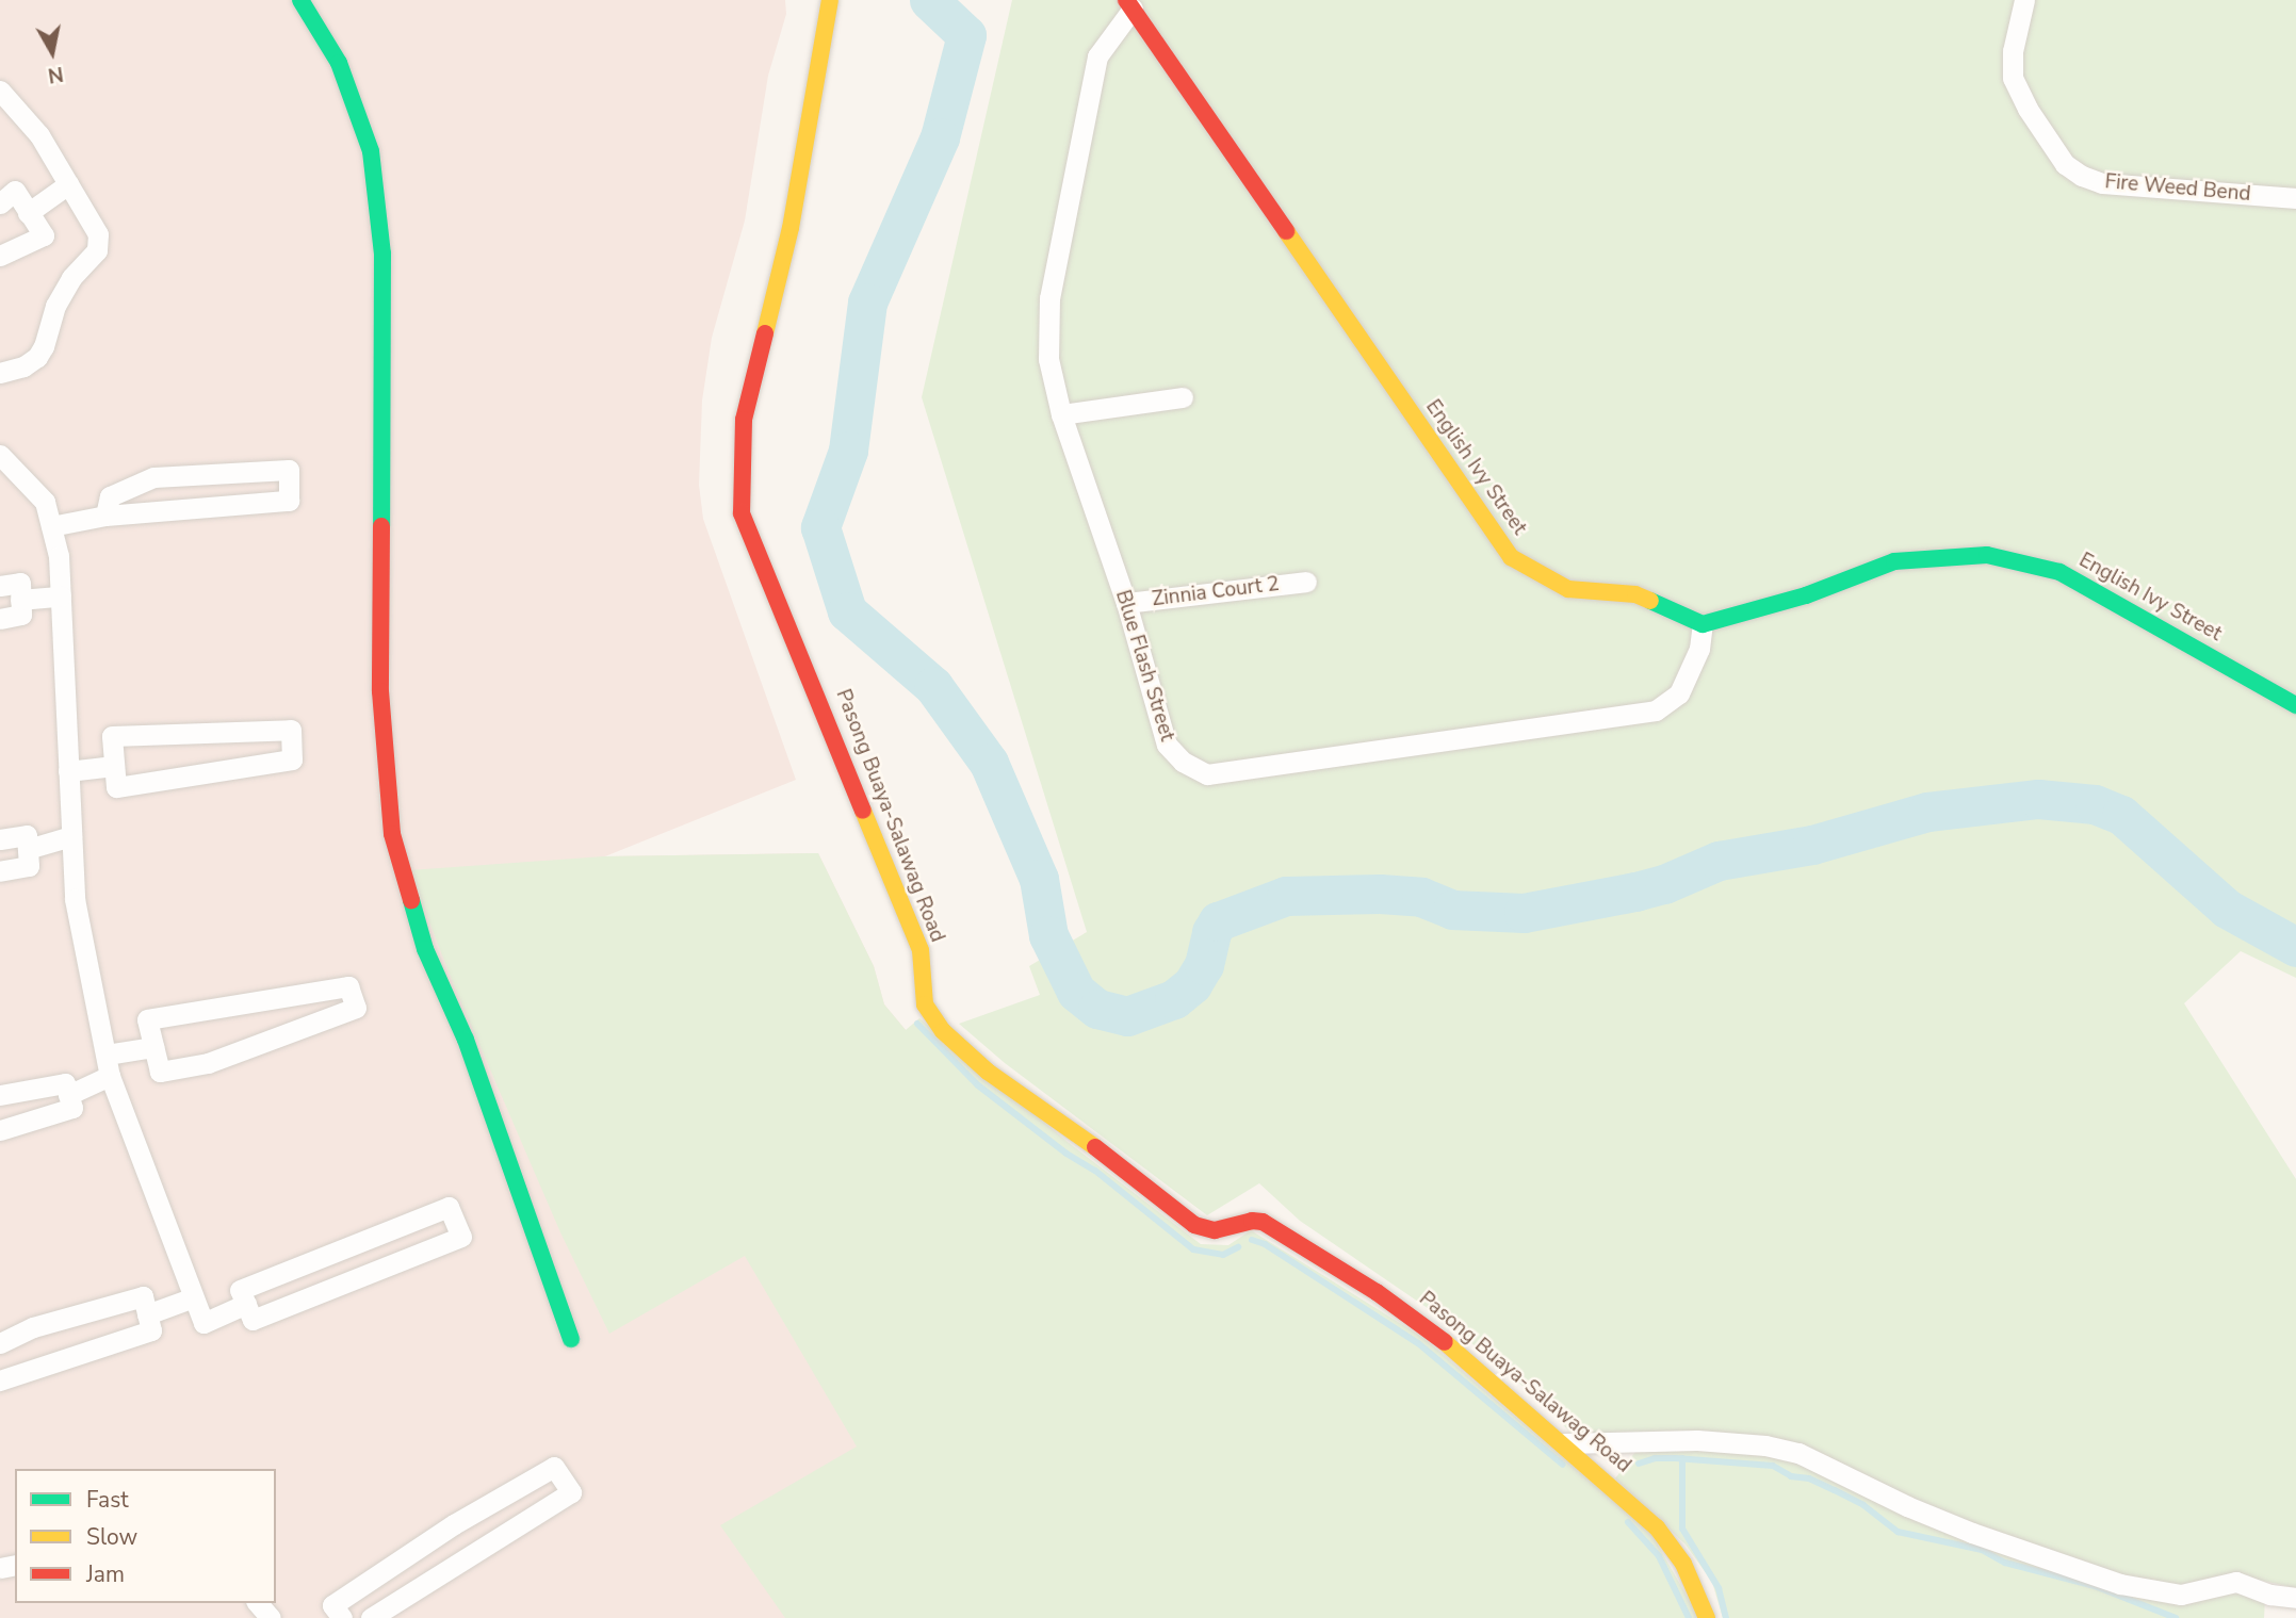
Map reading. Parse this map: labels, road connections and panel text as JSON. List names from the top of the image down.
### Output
{
  "streets": {
    "street": [
      "Fire Weed Bend",
      "English Ivy Street",
      "Zinnia Court 2",
      "Blue Flash Street",
      "Pasong Buaya-Salawag Road"
    ]
  },
  "crossings": [
    ["English Ivy Street", "Blue Flash Street"],
    ["Zinnia Court 2", "Blue Flash Street"]
  ],
  "legend": ["Fast", "Slow", "Jam"],
  "north": "bottom"
}
